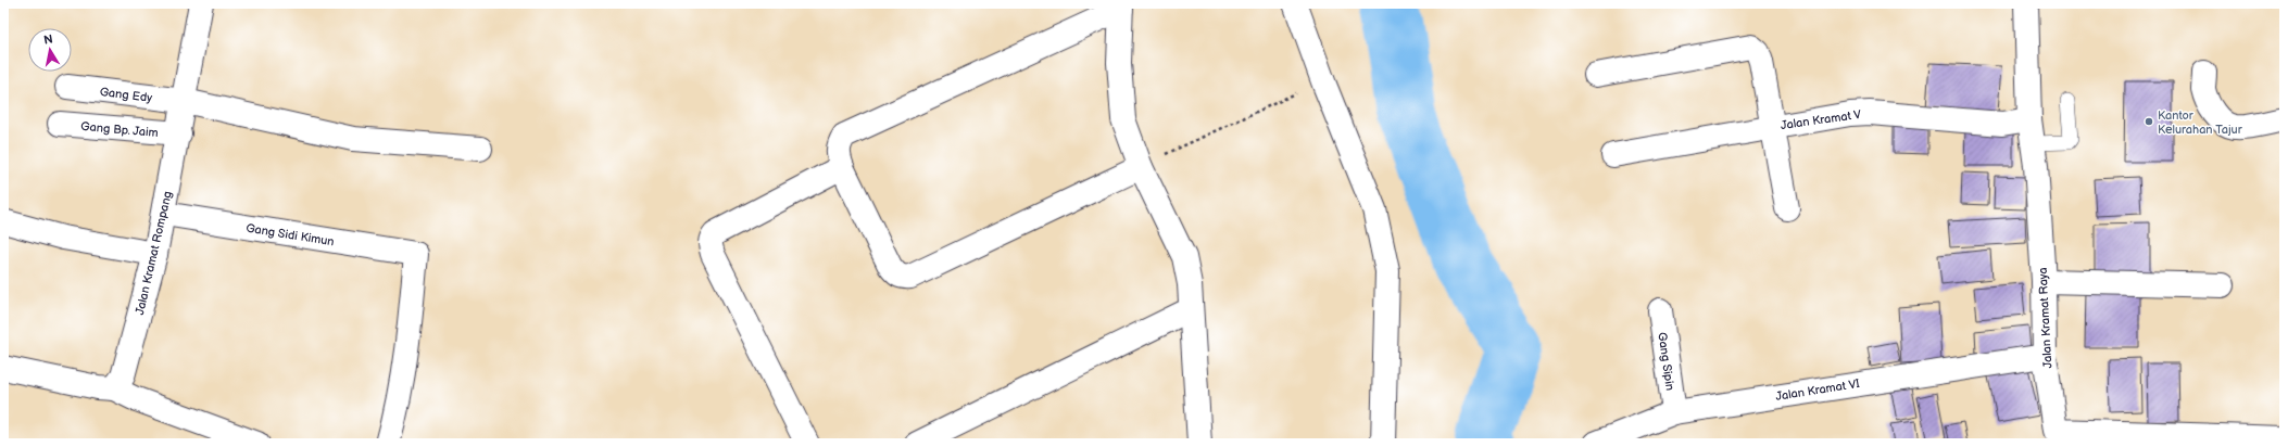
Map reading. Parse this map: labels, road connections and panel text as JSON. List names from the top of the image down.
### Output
{
  "streets": {
    "street": [
      "Gang Edy",
      "Jalan Kramat V",
      "Gang Bp. Jaim",
      "Gang Sidi Kimun",
      "Jalan Kramat Rompang",
      "Jalan Kramat Raya",
      "Gang Sipin",
      "Jalan Kramat VI"
    ]
  },
  "crossings": [
    ["Gang Edy", "Jalan Kramat Rompang"],
    ["Jalan Kramat V", "Jalan Kramat Raya"],
    ["Gang Bp. Jaim", "Jalan Kramat Rompang"],
    ["Gang Sidi Kimun", "Jalan Kramat Rompang"],
    ["Jalan Kramat Raya", "Jalan Kramat VI"],
    ["Gang Sipin", "Jalan Kramat VI"]
  ],
  "places": ["Kantor Kelurahan Tajur"],
  "north": "top"
}
